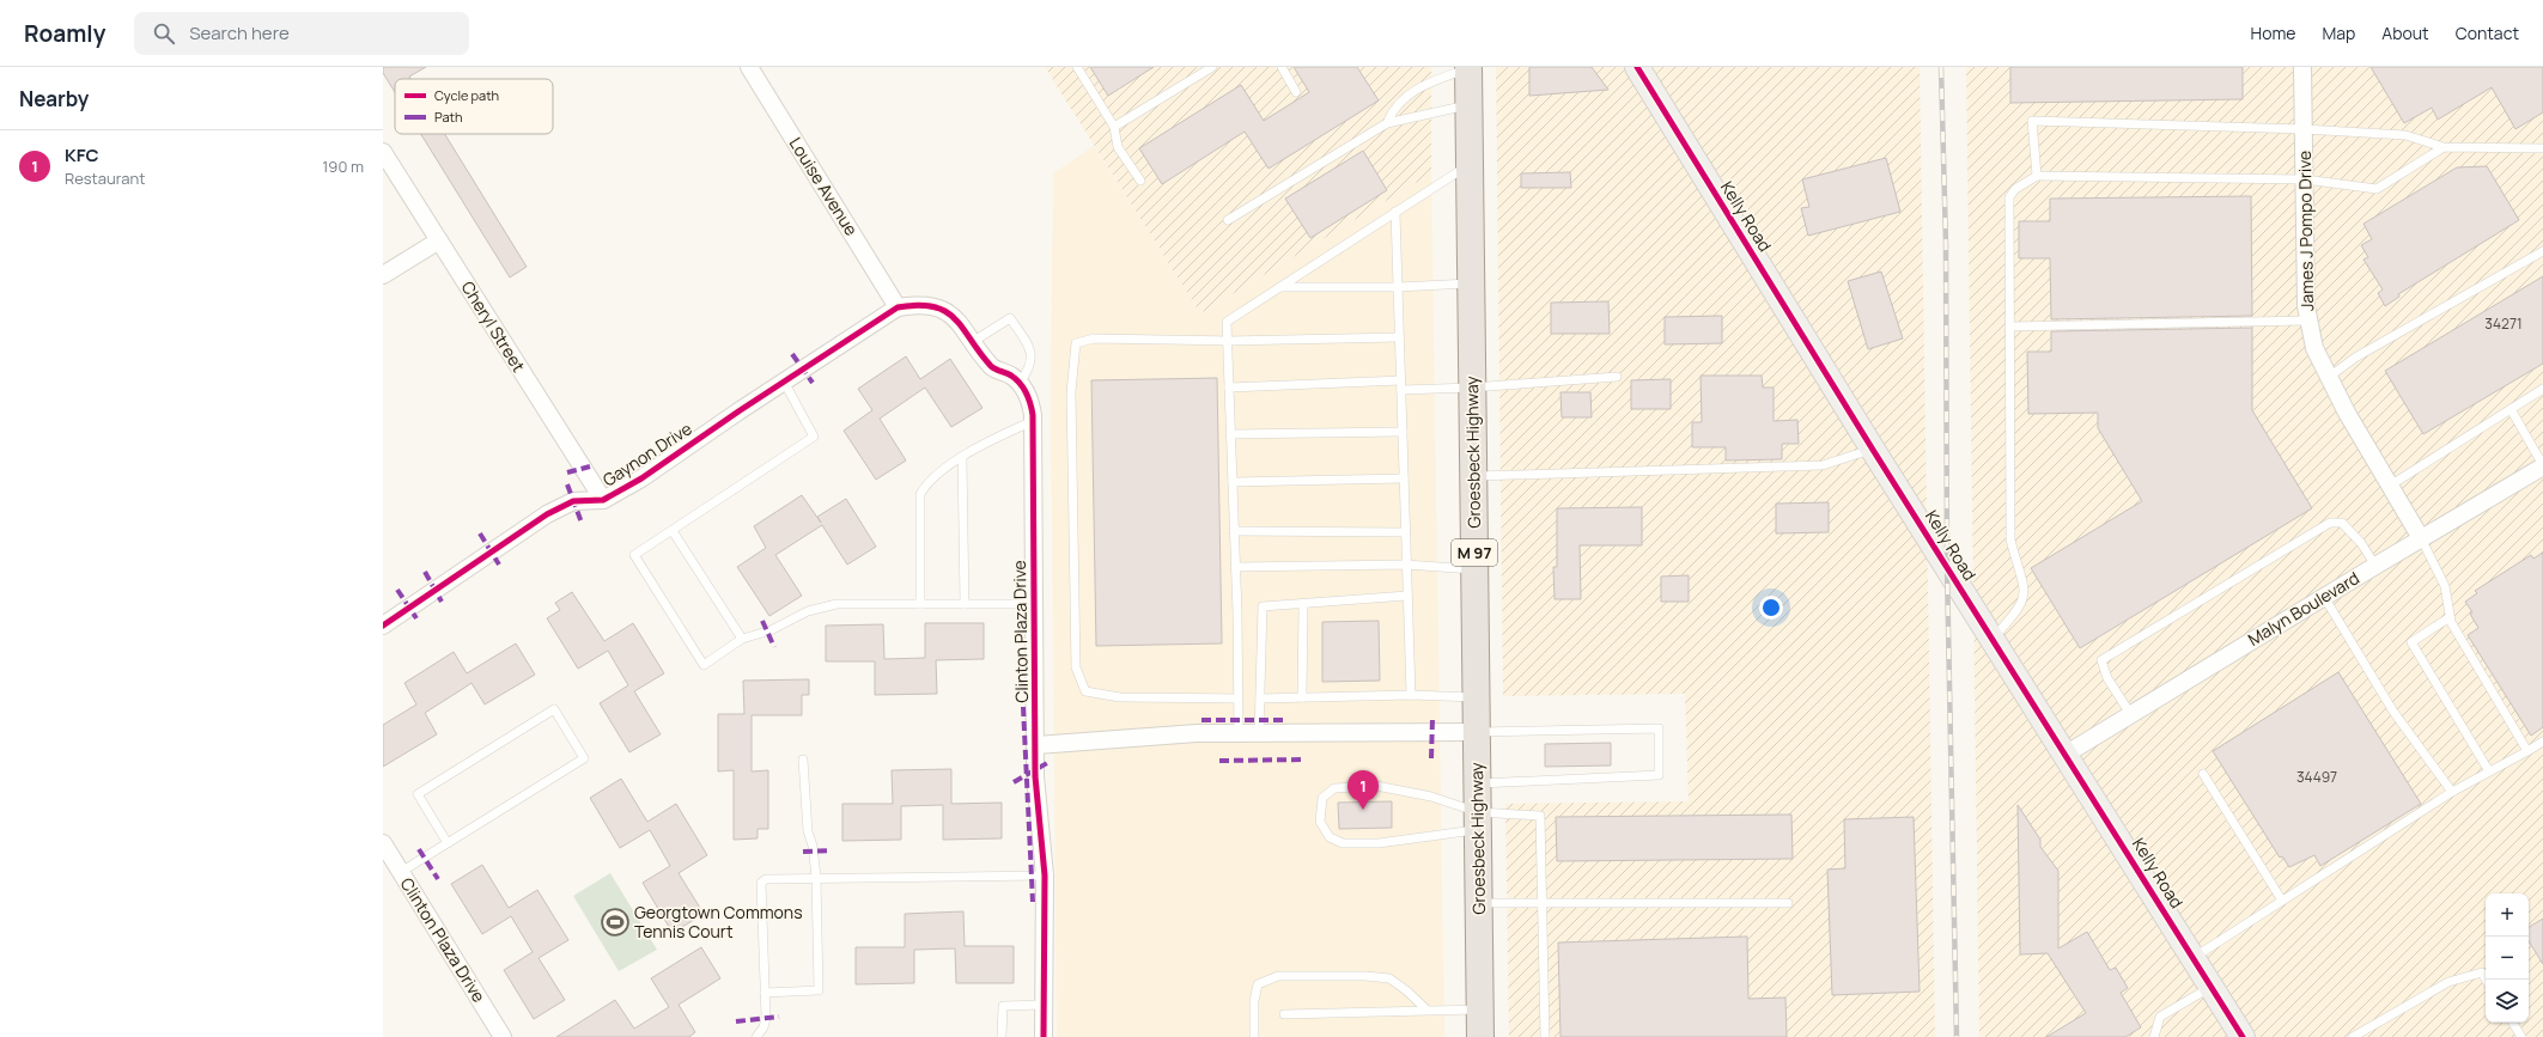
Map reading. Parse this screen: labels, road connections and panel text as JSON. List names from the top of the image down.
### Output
{
  "streets": {
    "main road": ["Groesbeck Highway", "M 97"],
    "street": [
      "Louise Avenue",
      "Kelly Road",
      "James J Pompo Drive",
      "Cheryl Street",
      "Gaynon Drive",
      "Malyn Boulevard",
      "Clinton Plaza Drive"
    ]
  },
  "crossings": [
    ["Louise Avenue", "Gaynon Drive"],
    ["Louise Avenue", "Clinton Plaza Drive"],
    ["Kelly Road", "Malyn Boulevard"],
    ["James J Pompo Drive", "Malyn Boulevard"],
    ["Cheryl Street", "Gaynon Drive"],
    ["Gaynon Drive", "Clinton Plaza Drive"]
  ],
  "places": {
    "sports": ["Georgtown Commons Tennis Court"]
  },
  "house_numbers": ["34271", "34497"],
  "legend": ["Cycle path", "Path"],
  "page": {
    "header": "Roamly",
    "search": "Search here",
    "nav": [
      "Home",
      "Map",
      "About",
      "Contact"
    ],
    "heading": "Nearby",
    "list": [
      {
        "mark": "1",
        "name": "KFC",
        "note": "Restaurant",
        "value": "190 m"
      }
    ],
    "pins": "1",
    "map_buttons": ["+", "−"]
  }
}
